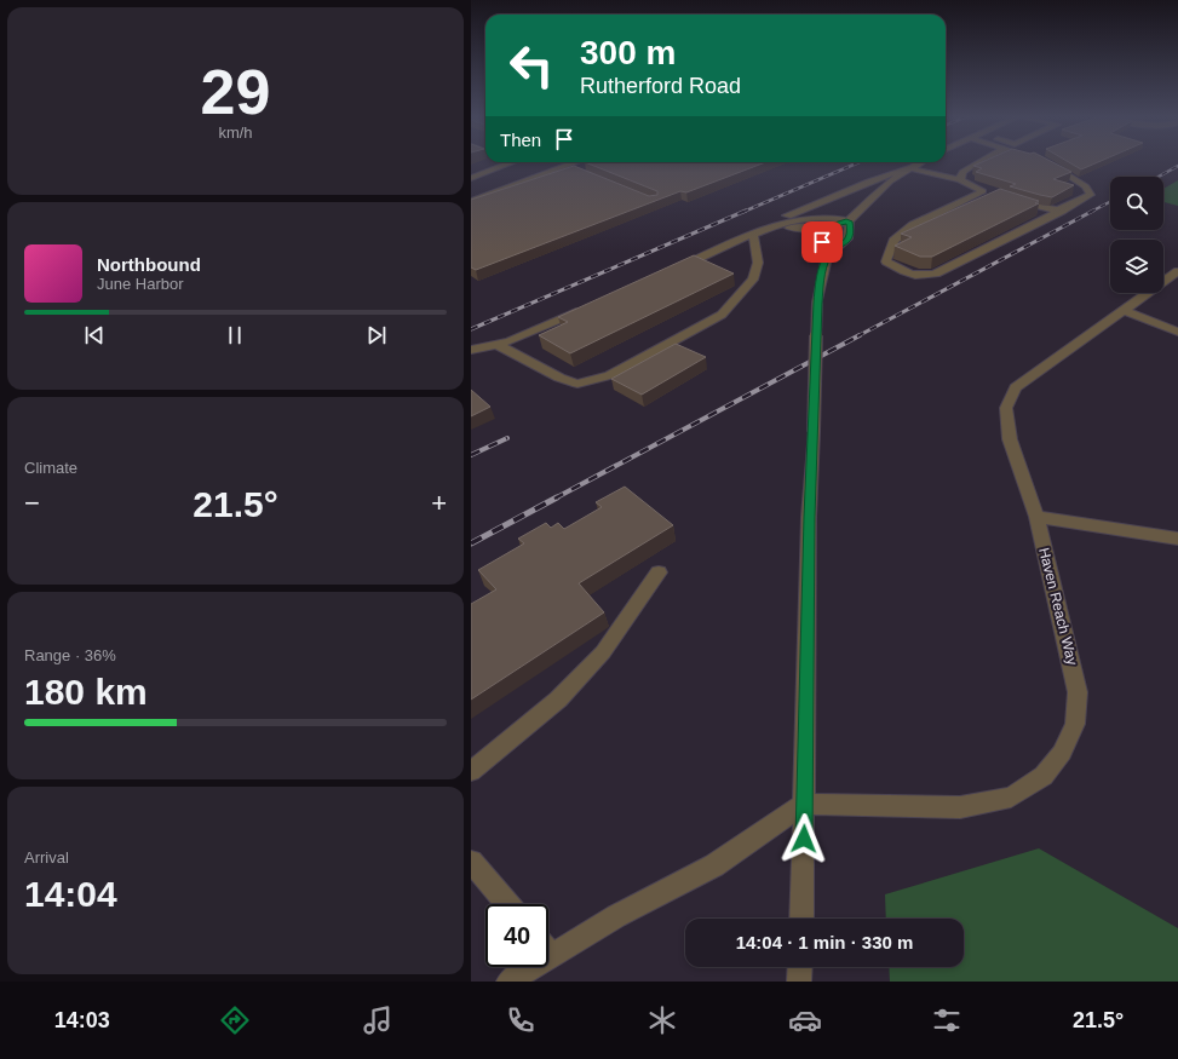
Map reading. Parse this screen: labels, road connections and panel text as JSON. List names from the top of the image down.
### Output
{
  "streets": {
    "street": ["Haven Reach Way"]
  },
  "page": {
    "tile": [
      ["29", "km/h"],
      "Climate",
      ["Range · 36%", "180 km"],
      ["Arrival", "14:04"]
    ],
    "turn": ["300 m", "Rutherford Road"],
    "then": "Then",
    "song": ["Northbound", "June Harbor"],
    "heat": ["−", "21.5°", "+"],
    "limit": "40",
    "trip": "14:04 · 1 min · 330 m",
    "tabs": ["14:03", "21.5°"]
  }
}
